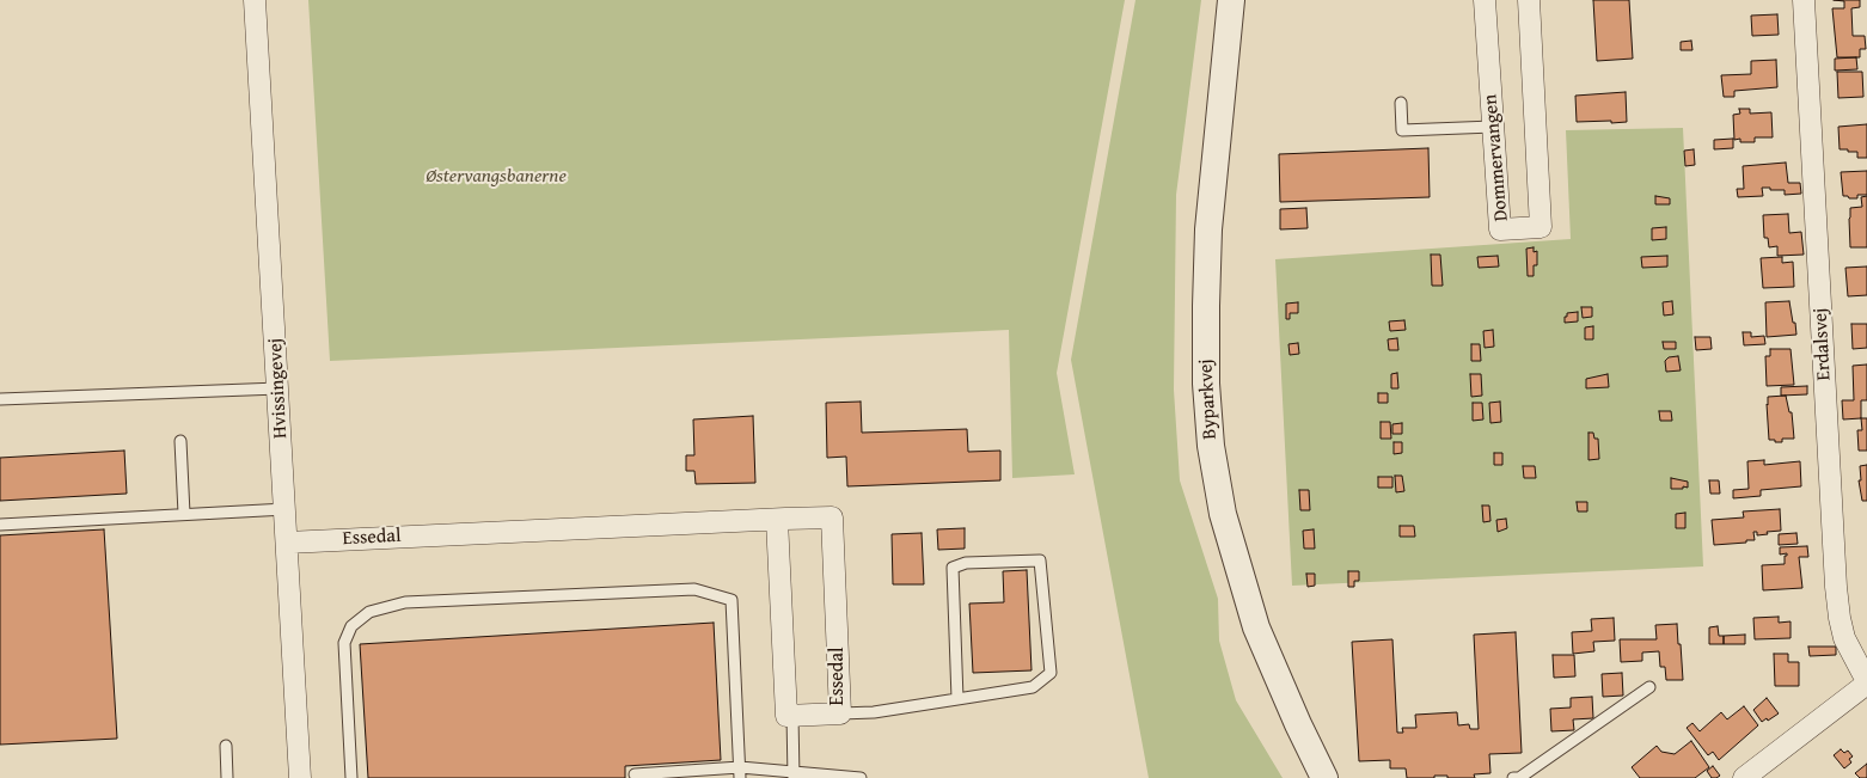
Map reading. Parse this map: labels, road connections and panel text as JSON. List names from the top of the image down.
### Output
{
  "streets": {
    "street": [
      "Dommervangen",
      "Erdalsvej",
      "Hvissingevej",
      "Byparkvej",
      "Essedal"
    ]
  },
  "crossings": [
    ["Hvissingevej", "Essedal"]
  ],
  "parks": ["Østervangsbanerne"]
}
